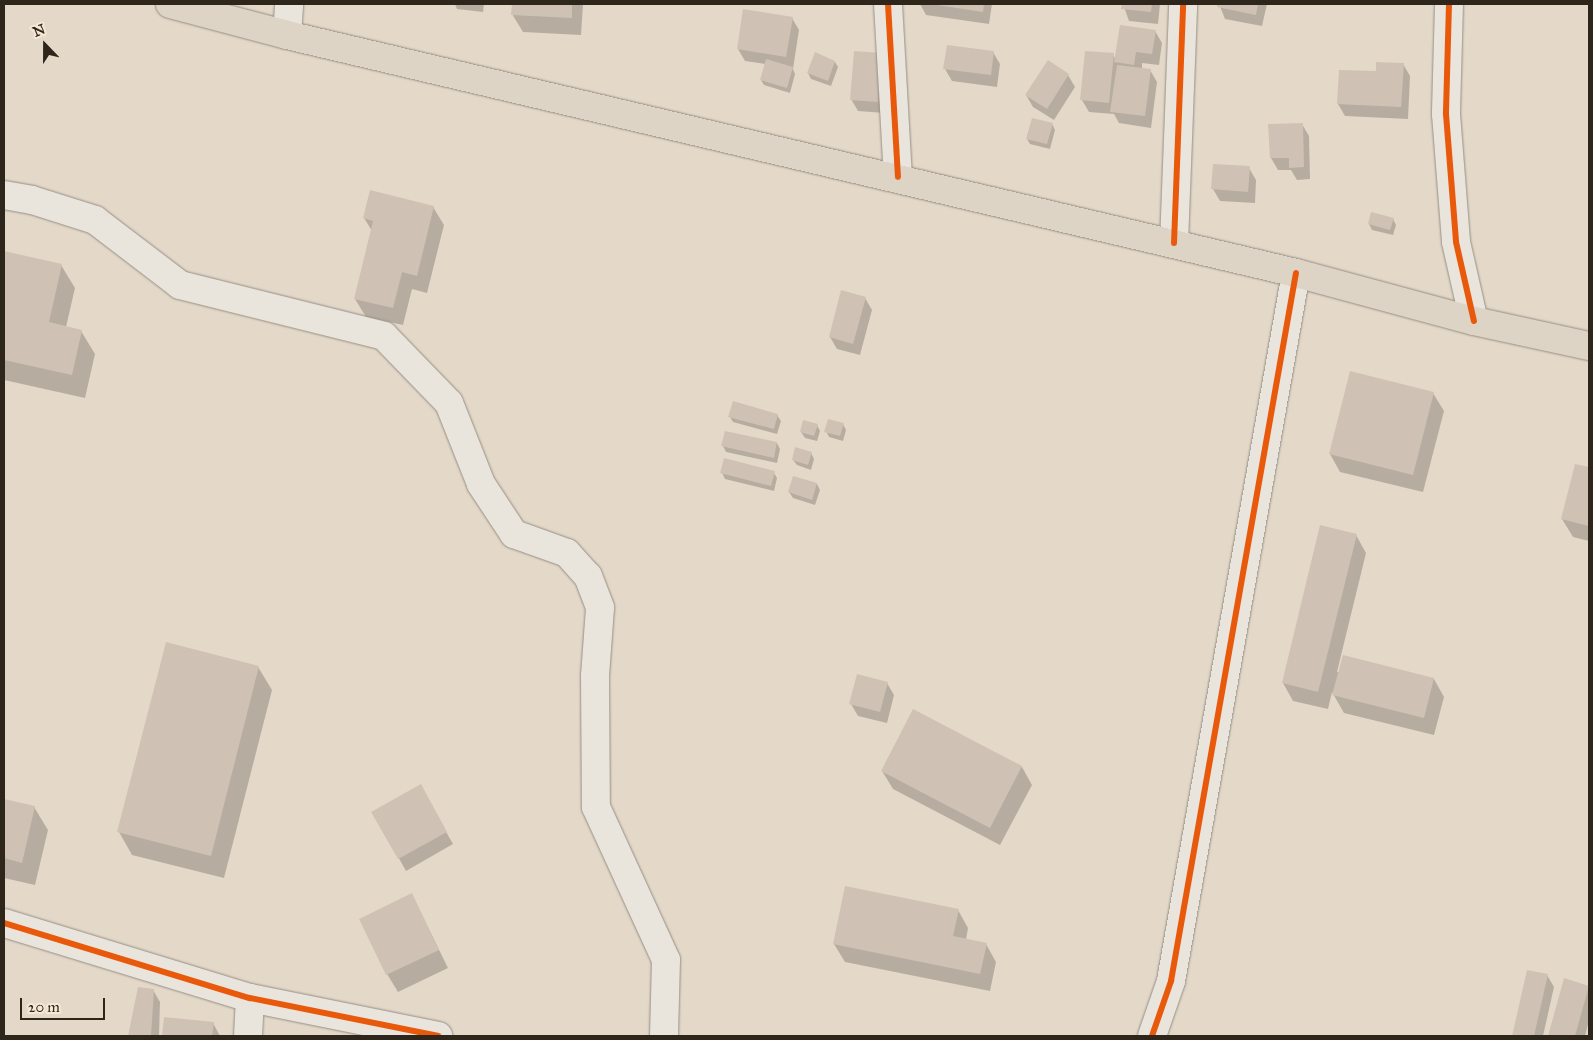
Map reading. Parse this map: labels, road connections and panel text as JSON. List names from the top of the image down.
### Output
{
  "scale_bar": "20 m",
  "north": "top"
}
